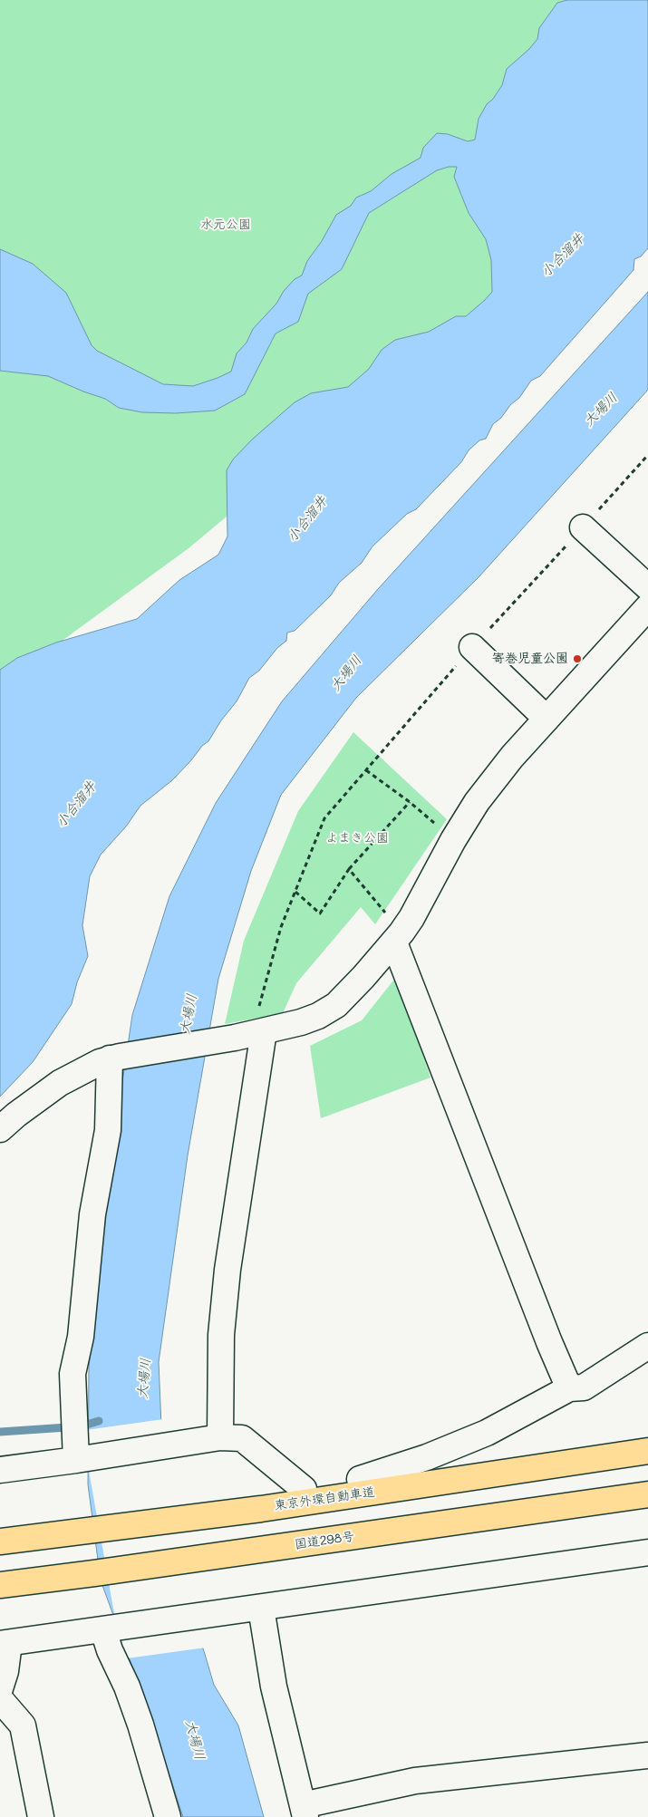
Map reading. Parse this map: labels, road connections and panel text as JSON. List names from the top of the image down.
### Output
{
  "streets": {
    "highway": ["東京外環自動車道", "国道298号"]
  },
  "water": ["小合溜井", "大場川"],
  "parks": ["水元公園", "よまき公園"],
  "places": ["寄巻児童公園"]
}
